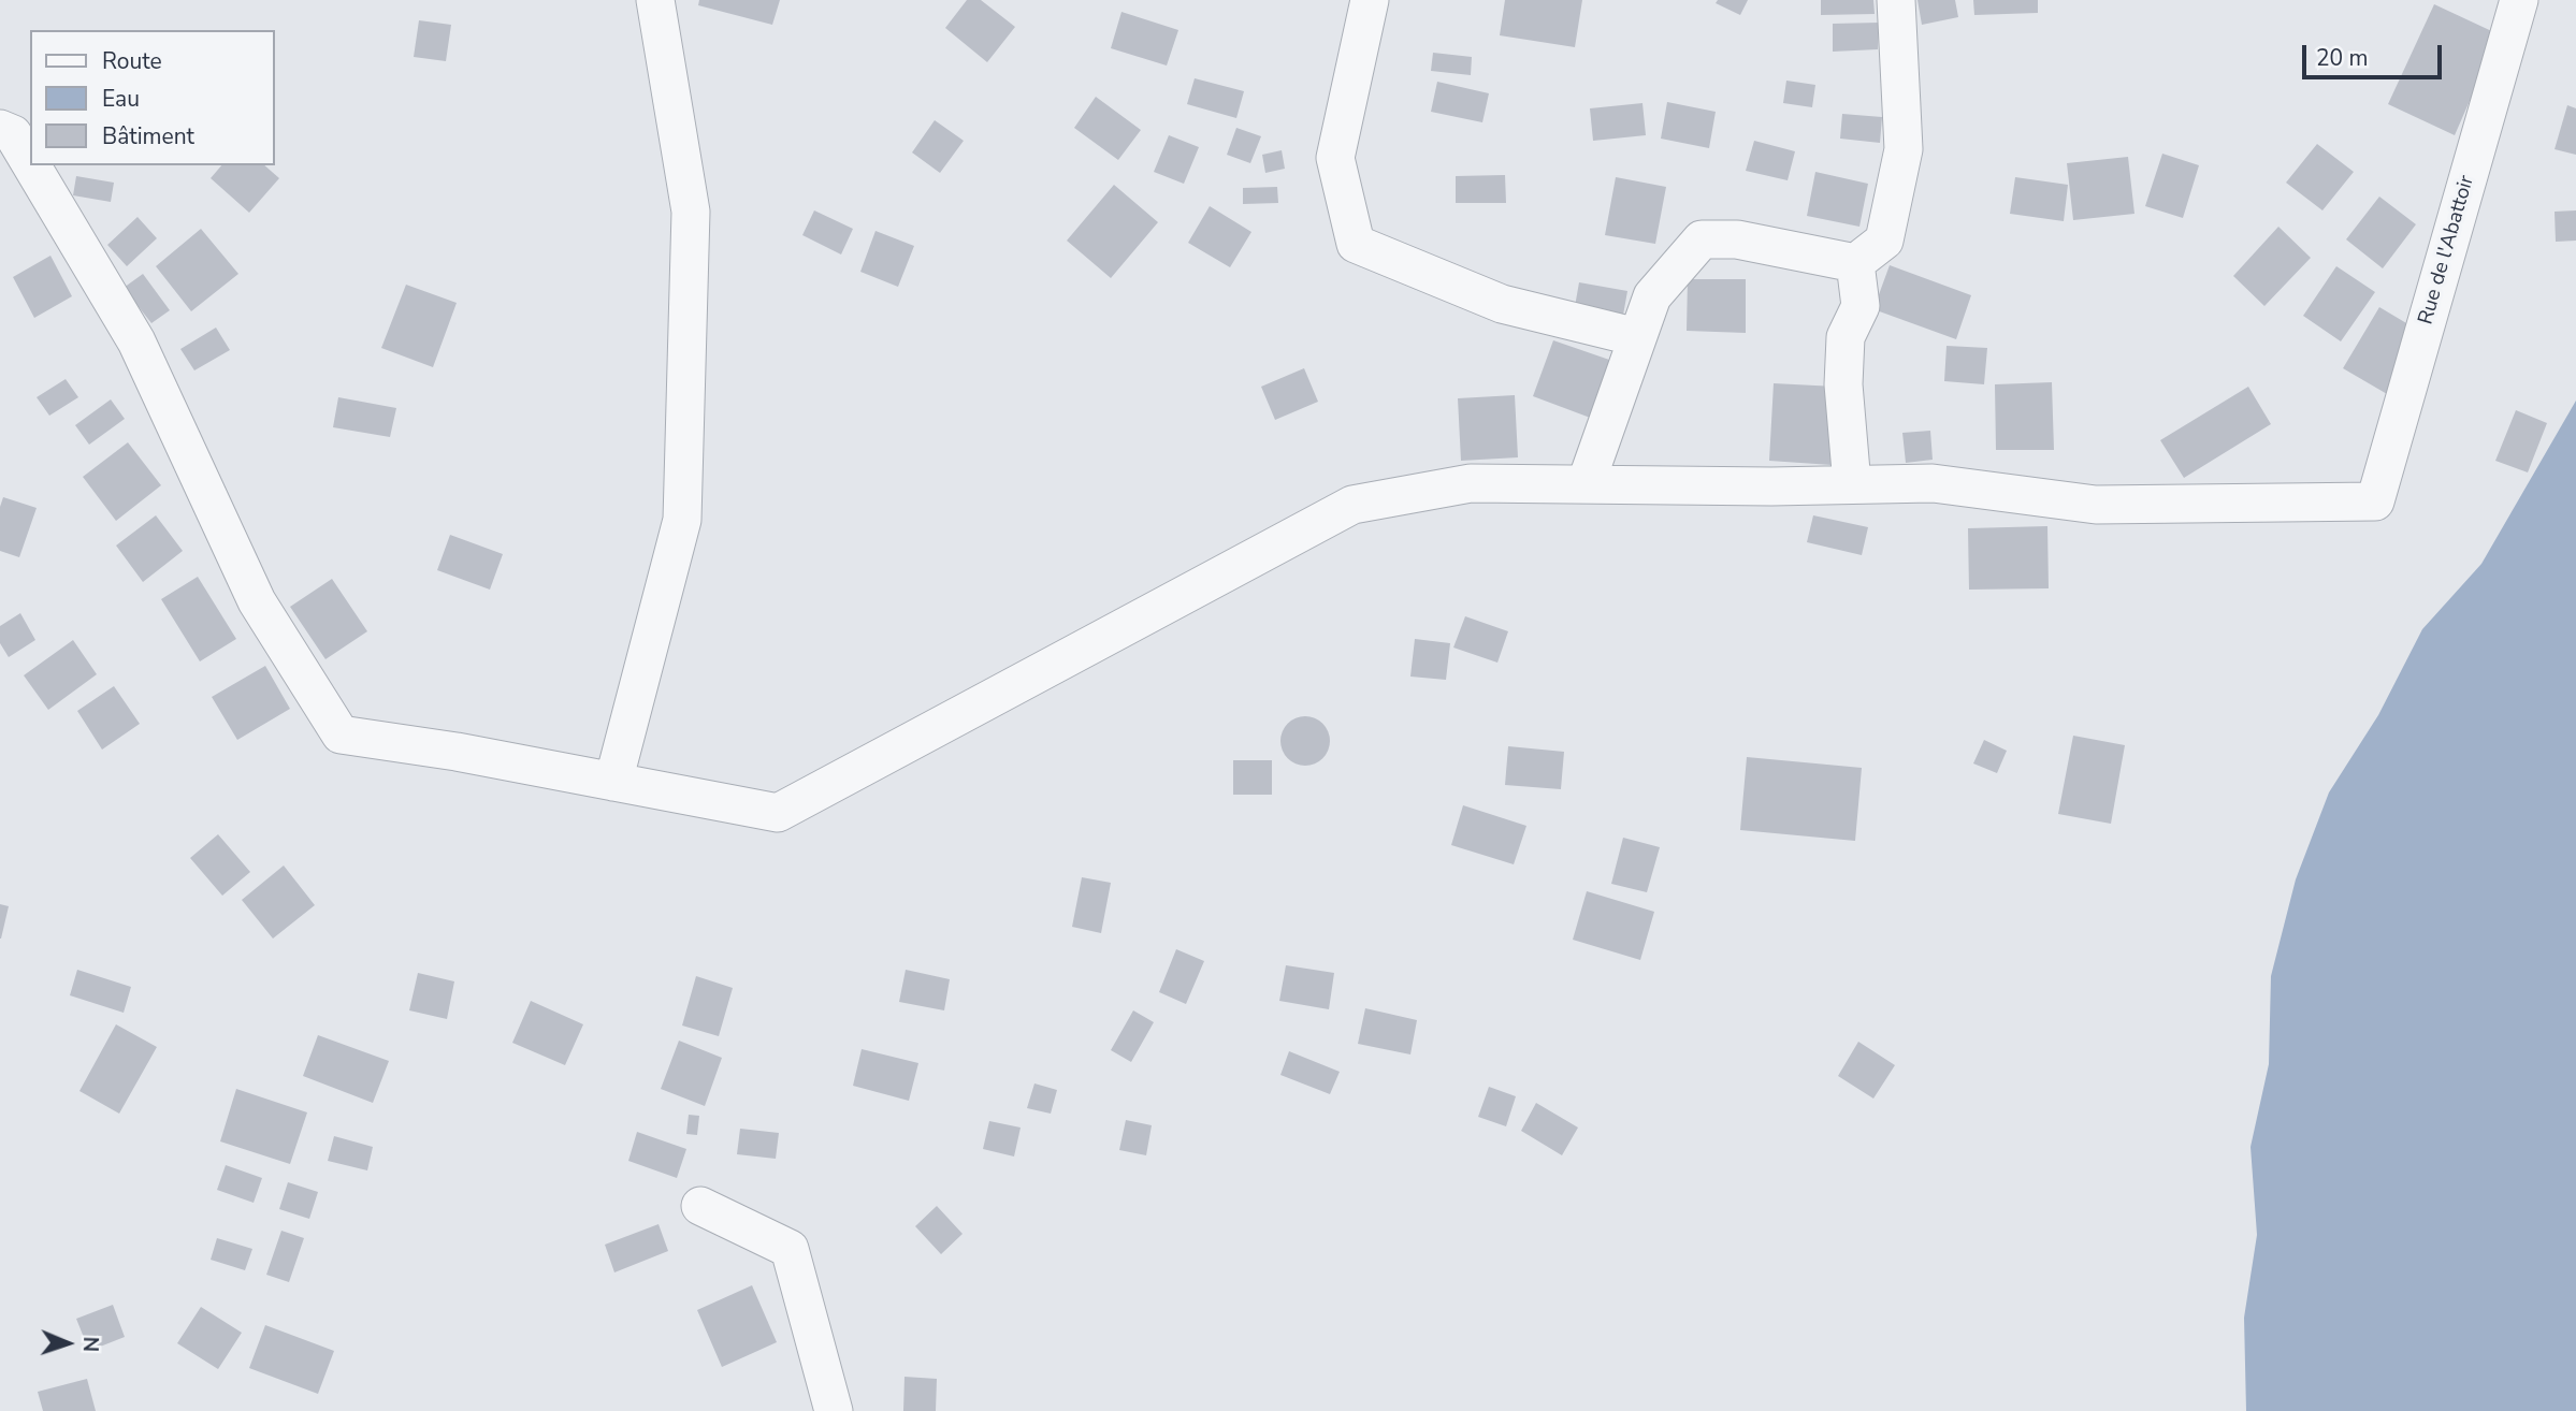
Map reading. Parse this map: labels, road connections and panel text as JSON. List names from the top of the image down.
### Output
{
  "streets": {
    "street": ["Rue de l'Abattoir"]
  },
  "legend": ["Route", "Eau", "Bâtiment"],
  "scale_bar": "20 m",
  "north": "right"
}
